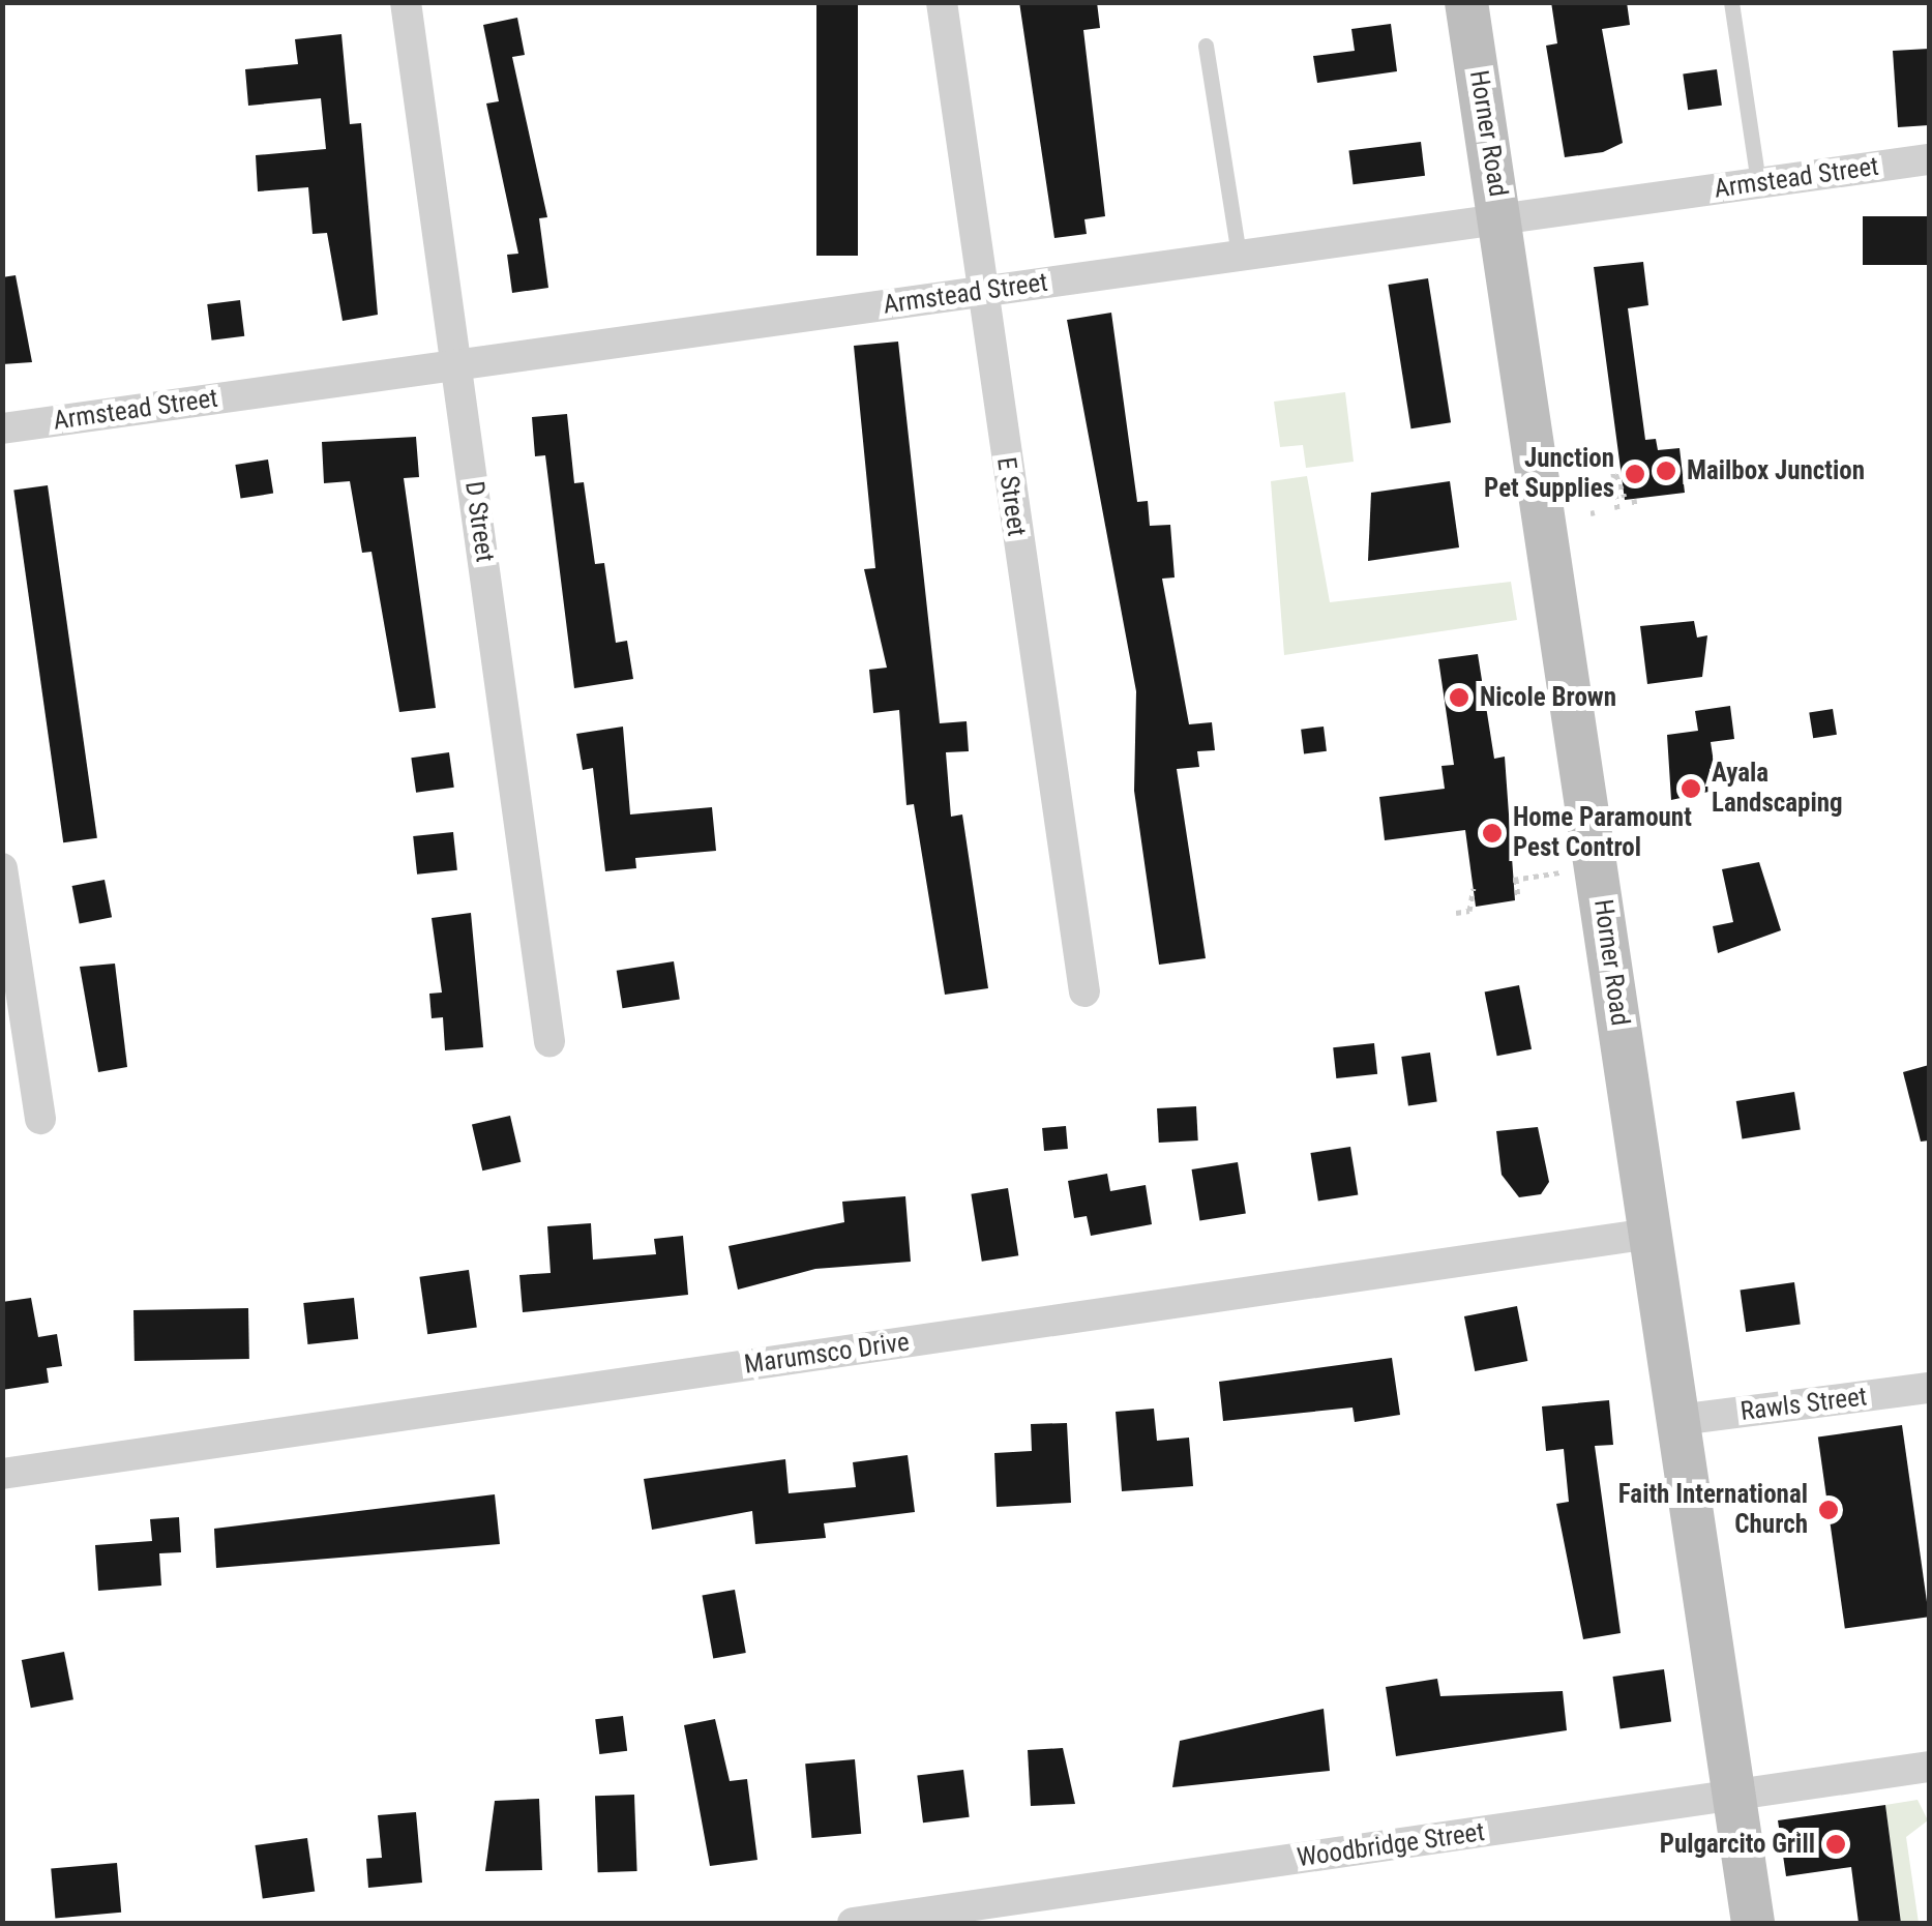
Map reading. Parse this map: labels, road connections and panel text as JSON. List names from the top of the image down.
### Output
{
  "streets": {
    "main road": ["Horner Road"],
    "street": [
      "Armstead Street",
      "E Street",
      "D Street",
      "Marumsco Drive",
      "Rawls Street",
      "Woodbridge Street"
    ]
  },
  "crossings": [
    ["Horner Road", "Armstead Street"],
    ["Horner Road", "Marumsco Drive"],
    ["Horner Road", "Rawls Street"],
    ["Horner Road", "Woodbridge Street"],
    ["Armstead Street", "E Street"],
    ["Armstead Street", "D Street"]
  ],
  "places": [
    "Mailbox Junction",
    "Junction Pet Supplies",
    "Nicole Brown",
    "Ayala Landscaping",
    "Home Paramount Pest Control",
    "Faith International Church",
    "Pulgarcito Grill"
  ]
}
